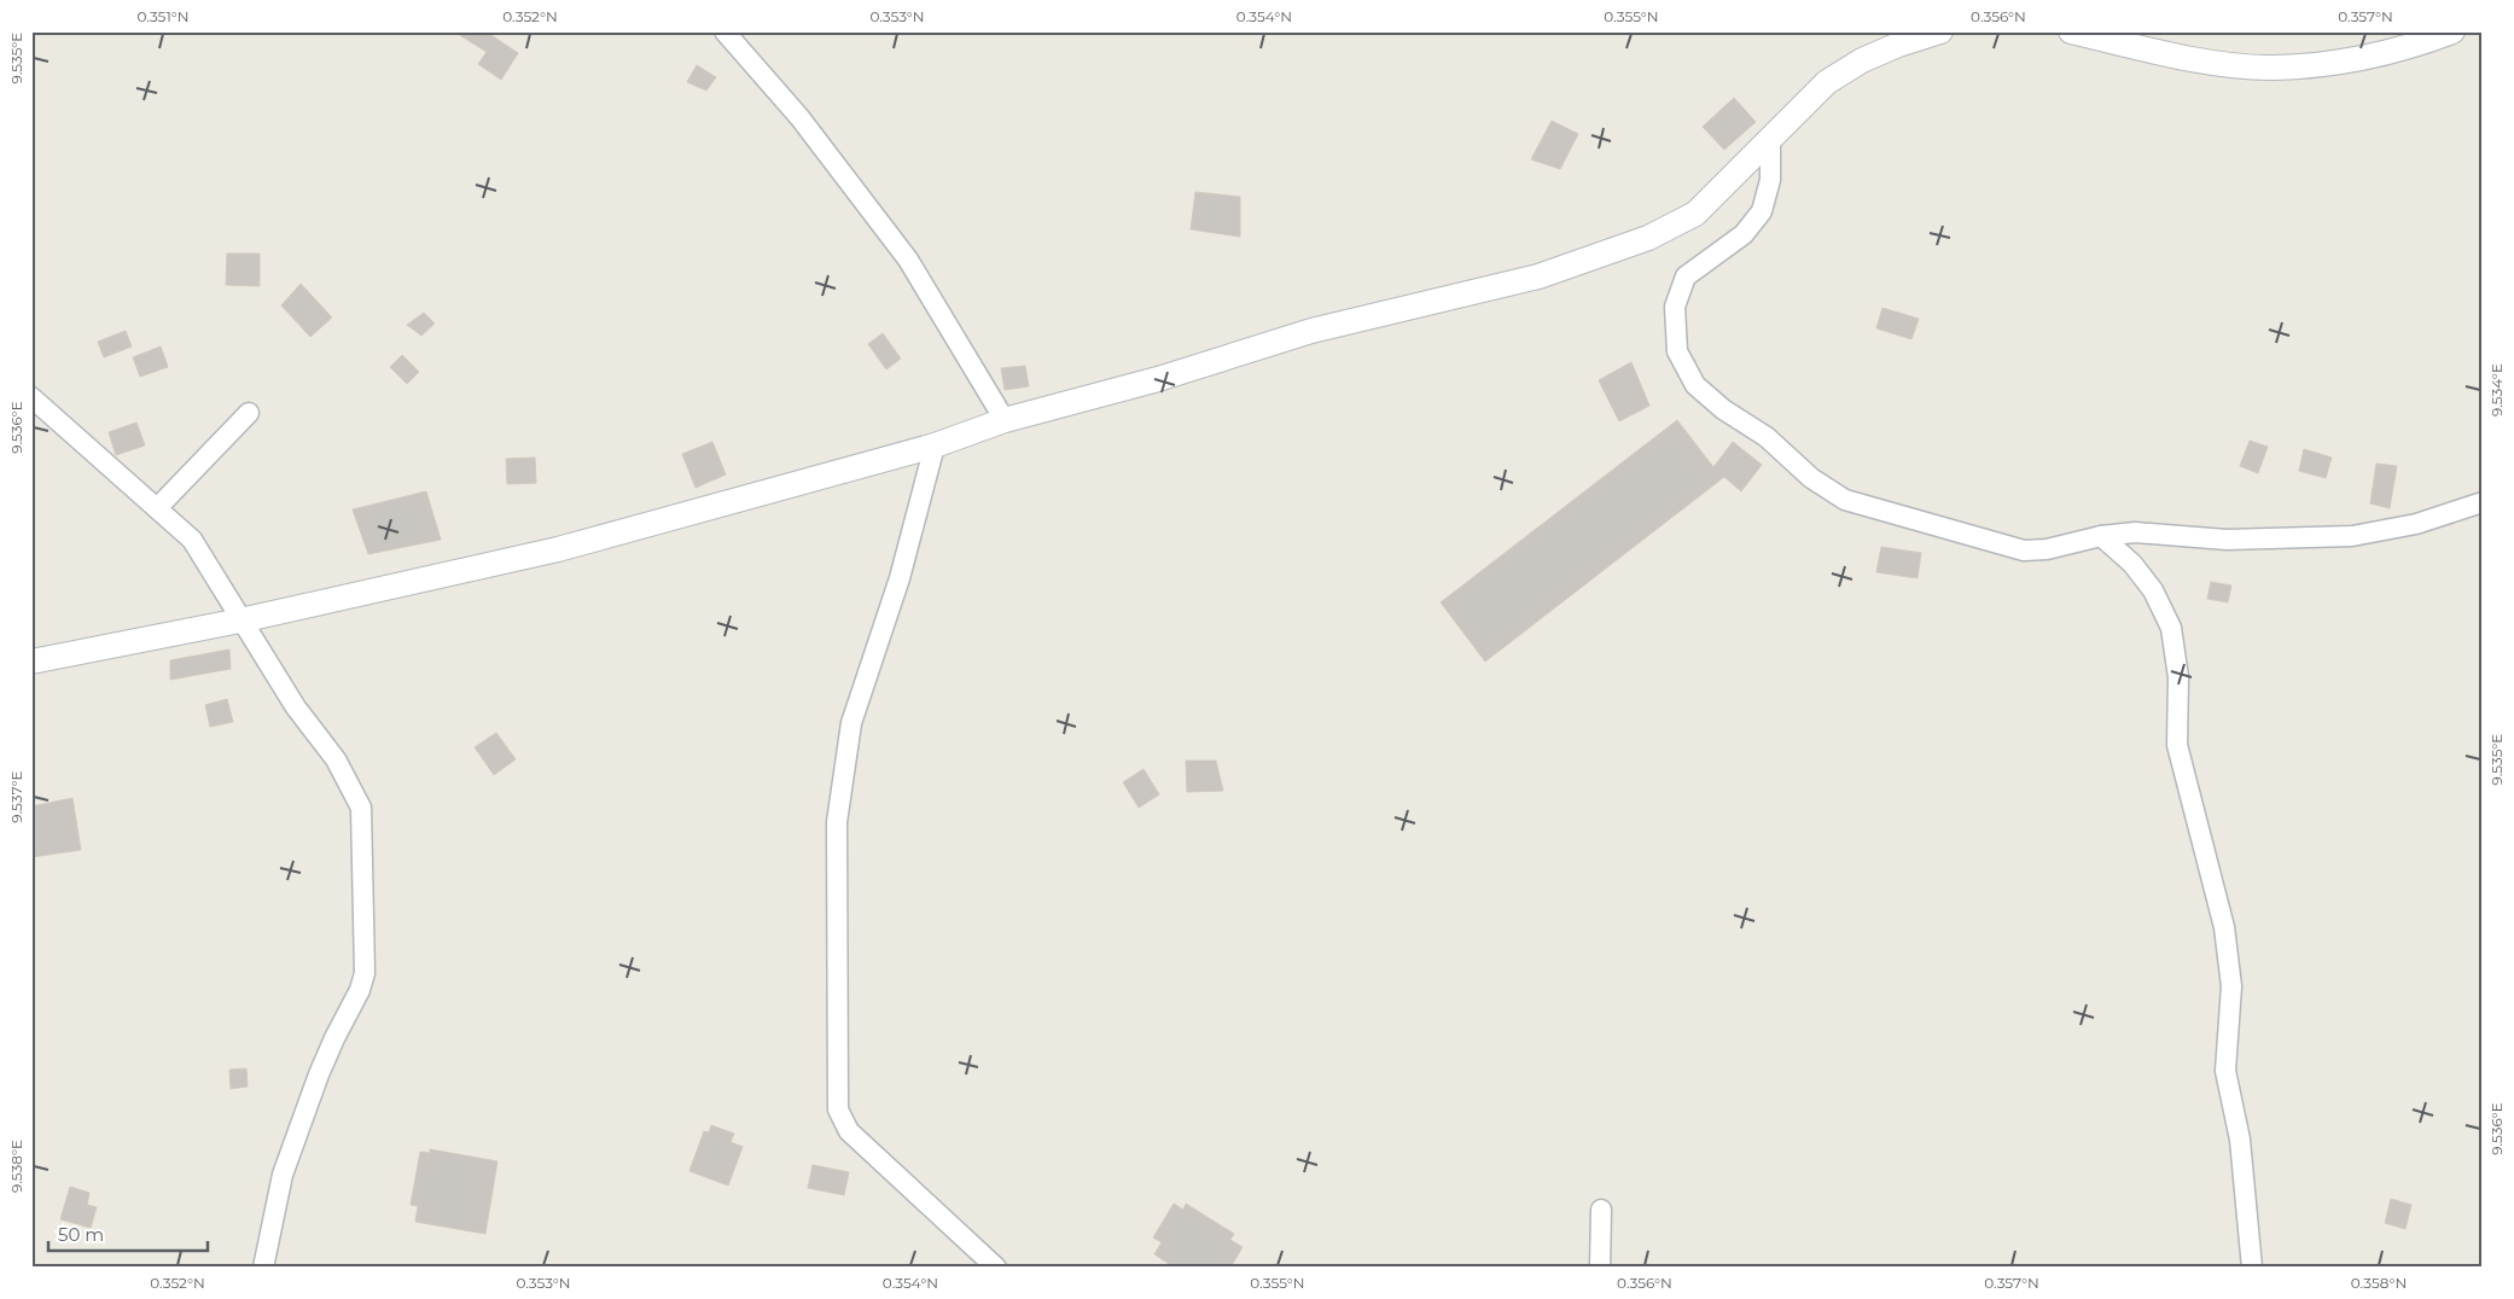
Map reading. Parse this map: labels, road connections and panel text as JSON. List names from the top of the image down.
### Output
{
  "scale_bar": "50 m",
  "coordinates": [
    "0.351°N",
    "0.352°N",
    "0.353°N",
    "0.354°N",
    "0.355°N",
    "0.356°N",
    "0.357°N",
    "9.535°E",
    "9.534°E",
    "9.536°E",
    "9.537°E",
    "9.538°E",
    "0.358°N"
  ]
}
